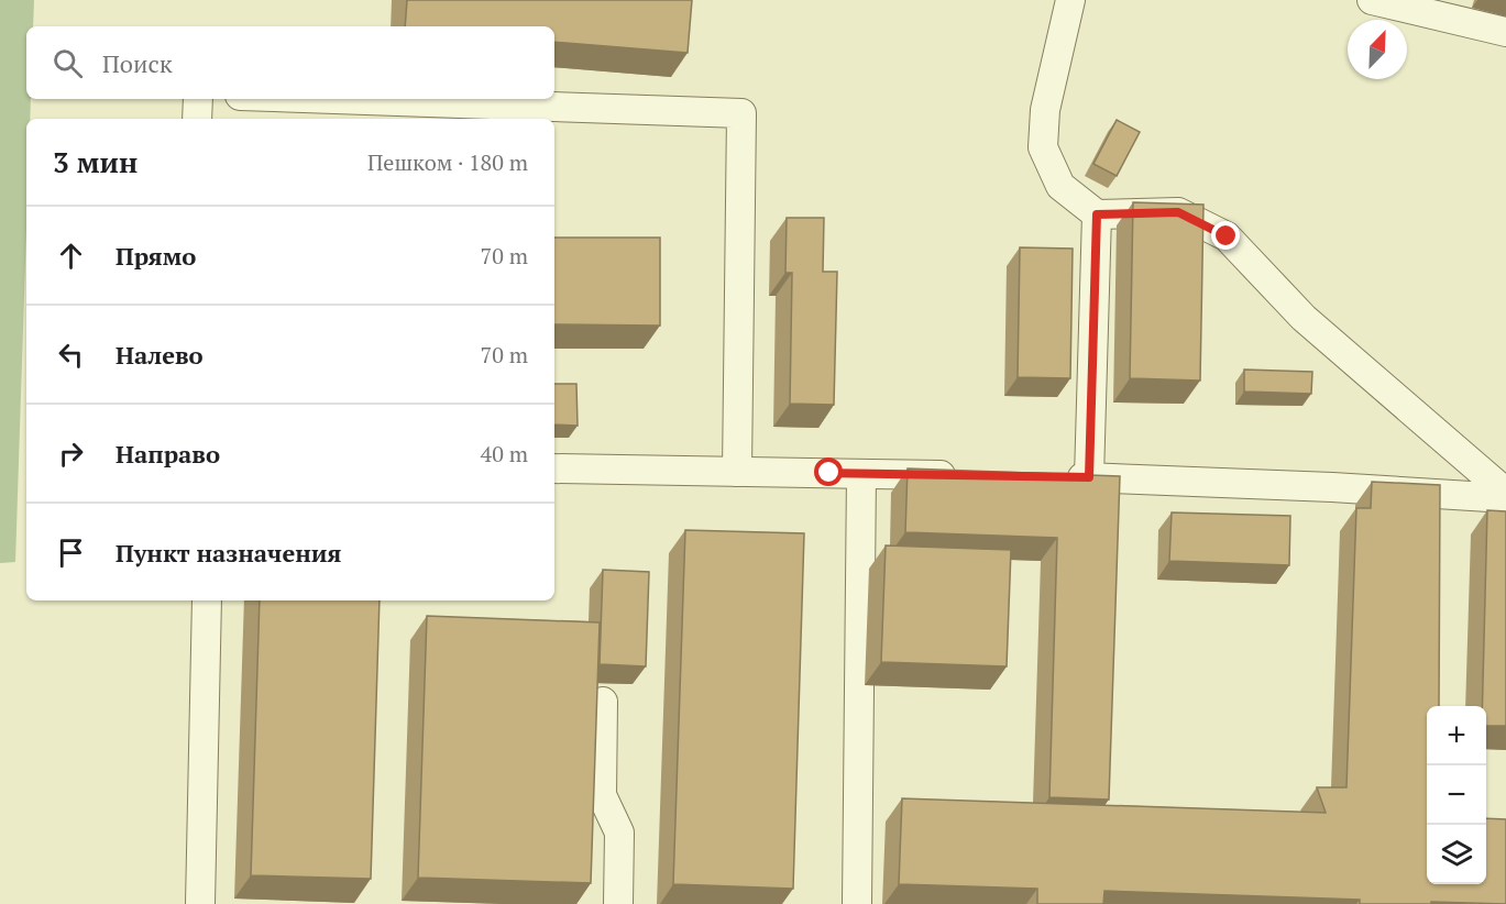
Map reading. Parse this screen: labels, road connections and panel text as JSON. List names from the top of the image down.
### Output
{
  "north": "top right",
  "page": {
    "search": "Поиск",
    "heading": ["3 мин", "Пешком · 180 m"],
    "list": [
      ["Прямо", "70 m"],
      ["Налево", "70 m"],
      ["Направо", "40 m"],
      "Пункт назначения"
    ],
    "map_buttons": ["+", "−"]
  }
}
